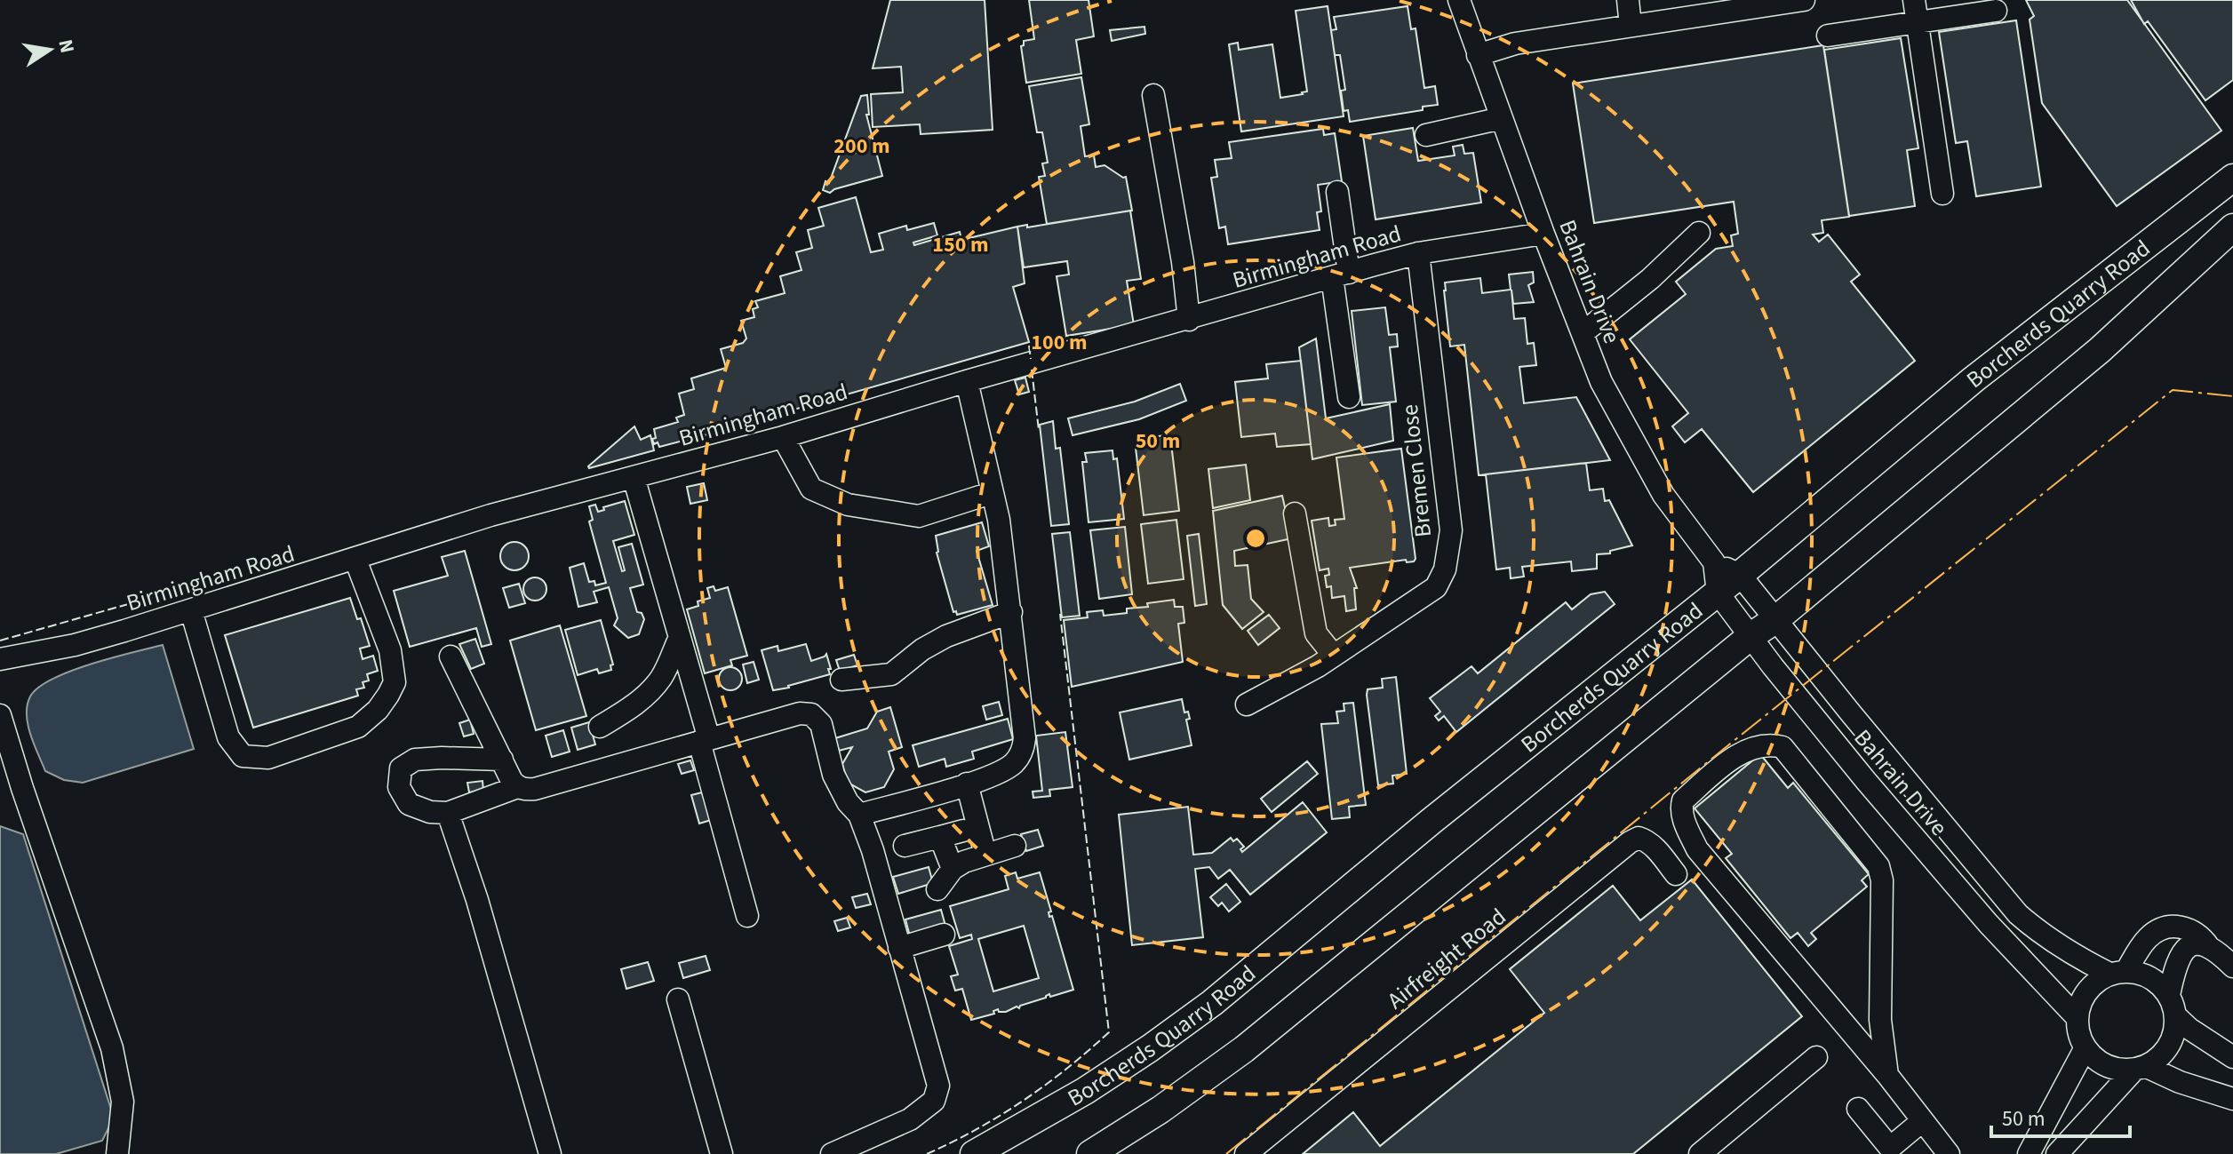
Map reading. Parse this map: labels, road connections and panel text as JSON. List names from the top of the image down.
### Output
{
  "streets": {
    "main road": ["Borcherds Quarry Road"],
    "lane": [
      "Birmingham Road",
      "Bahrain Drive",
      "Bremen Close",
      "Airfreight Road"
    ]
  },
  "crossings": [
    ["Birmingham Road", "Bahrain Drive"],
    ["Birmingham Road", "Bremen Close"],
    ["Bahrain Drive", "Borcherds Quarry Road"]
  ],
  "scale_bar": "50 m",
  "north": "right",
  "rings": [
    "200 m",
    "150 m",
    "100 m",
    "50 m"
  ]
}
